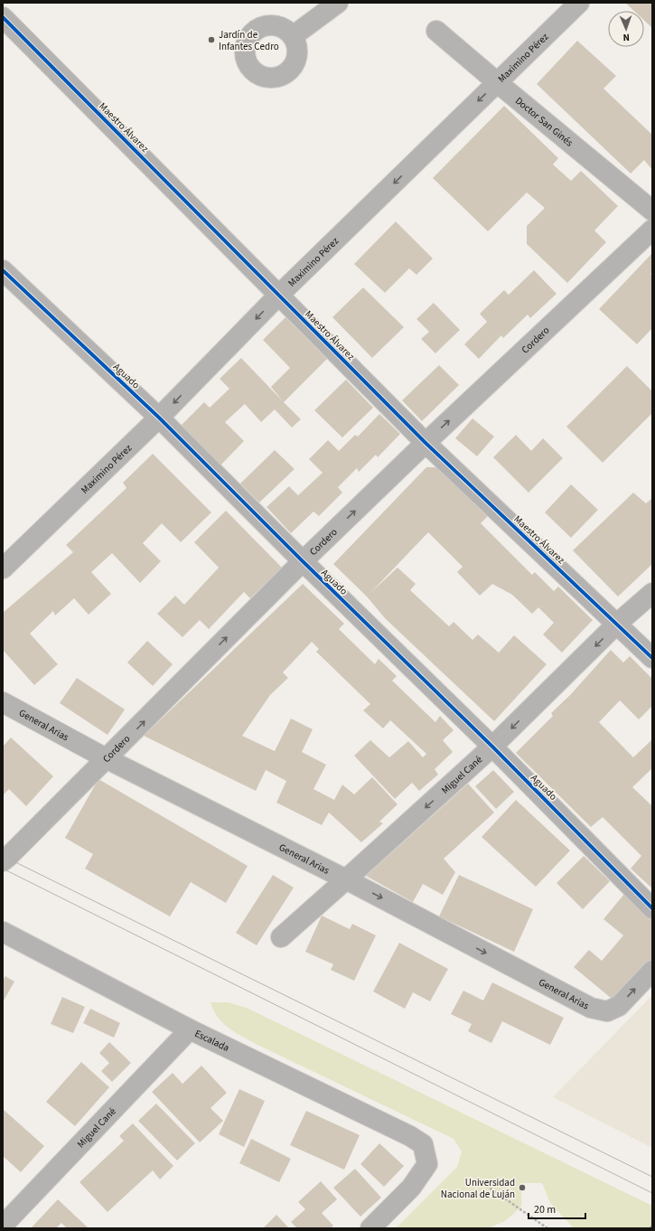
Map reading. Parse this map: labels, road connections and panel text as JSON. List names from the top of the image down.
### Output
{
  "streets": {
    "street": [
      "Maximino Pérez",
      "Doctor San Ginés",
      "Maestro Álvarez",
      "Cordero",
      "Aguado",
      "General Arias",
      "Miguel Cané",
      "Escalada"
    ]
  },
  "crossings": [
    ["Maximino Pérez", "Doctor San Ginés"],
    ["Maximino Pérez", "Maestro Álvarez"],
    ["Maximino Pérez", "Aguado"],
    ["Maestro Álvarez", "Cordero"],
    ["Maestro Álvarez", "Miguel Cané"],
    ["Cordero", "Aguado"],
    ["Cordero", "General Arias"],
    ["Aguado", "Miguel Cané"],
    ["General Arias", "Miguel Cané"],
    ["Miguel Cané", "Escalada"]
  ],
  "one_way": [
    "Maximino Pérez",
    "Cordero",
    "General Arias",
    "Miguel Cané"
  ],
  "places": ["Jardín de Infantes Cedro", "Universidad Nacional de Luján"],
  "scale_bar": "20 m",
  "north": "bottom"
}
